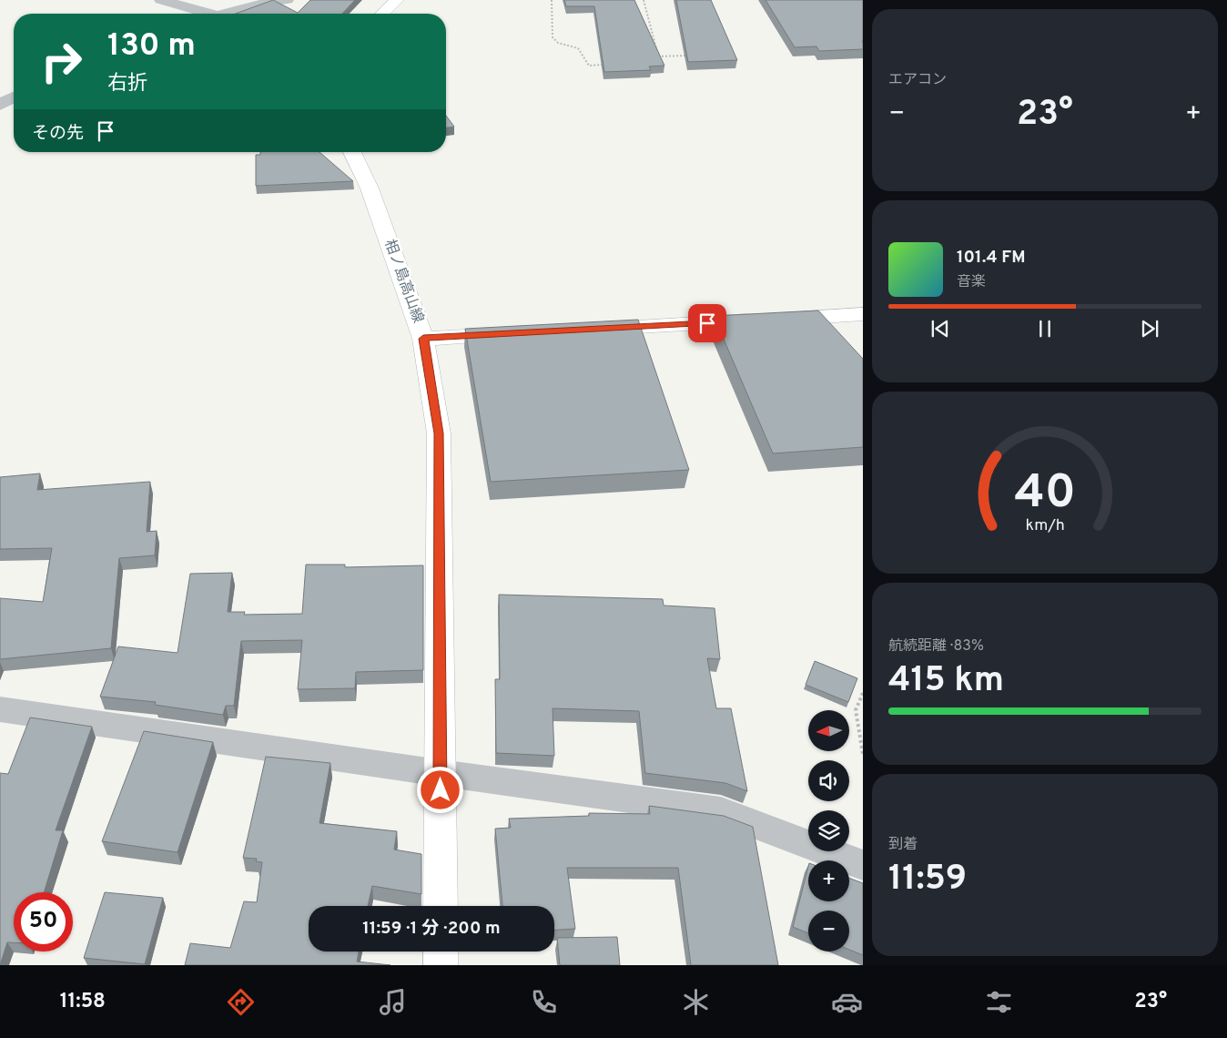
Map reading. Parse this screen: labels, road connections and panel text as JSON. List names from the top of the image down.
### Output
{
  "streets": {
    "main road": ["相ノ島高山線"]
  },
  "north": "left",
  "page": {
    "tile": [
      "エアコン",
      ["航続距離 · 83%", "415 km"],
      ["到着", "11:59"]
    ],
    "turn": ["130 m", "右折"],
    "heat": ["−", "23°", "+"],
    "then": "その先",
    "song": ["101.4 FM", "音楽"],
    "map_buttons": ["+", "−"],
    "limit": "50",
    "trip": "11:59 · 1 分 · 200 m",
    "tabs": ["11:58", "23°"],
    "gauge": ["40", "km/h"]
  }
}
